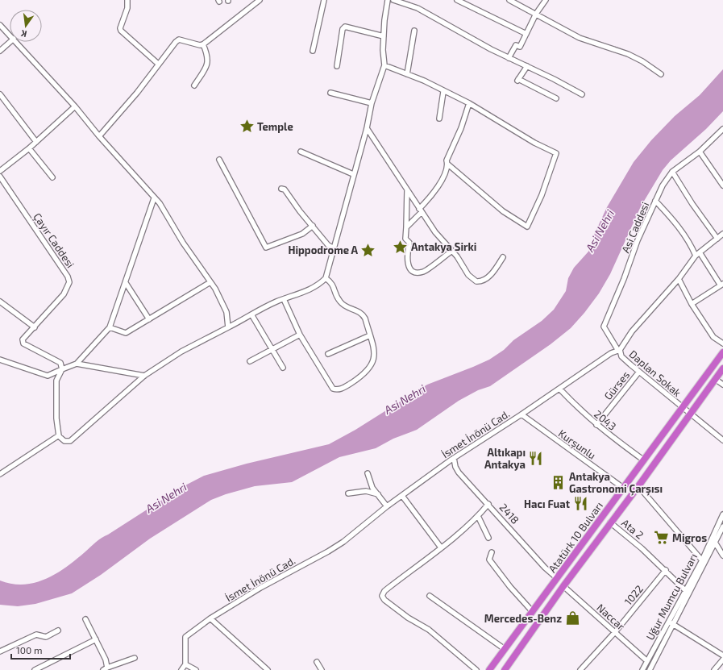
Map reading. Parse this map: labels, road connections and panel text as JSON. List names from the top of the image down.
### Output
{
  "streets": {
    "highway": ["Atatürk 10 Bulvarı"],
    "street": [
      "Asi Caddesi",
      "Çayır Caddesi",
      "Daplan Sokak",
      "Gürses",
      "2043",
      "İsmet İnönü Cad.",
      "Kurşunlu",
      "2418",
      "Ata 2",
      "1022",
      "Uğur Mumcu Bulvarı",
      "Naccar"
    ]
  },
  "crossings": [
    ["Asi Caddesi", "Daplan Sokak"],
    ["Asi Caddesi", "İsmet İnönü Cad."],
    ["Daplan Sokak", "Gürses"],
    ["Daplan Sokak", "İsmet İnönü Cad."],
    ["Daplan Sokak", "Atatürk 10 Bulvarı"],
    ["Gürses", "2043"],
    ["2043", "İsmet İnönü Cad."],
    ["2043", "Atatürk 10 Bulvarı"],
    ["İsmet İnönü Cad.", "Kurşunlu"],
    ["İsmet İnönü Cad.", "2418"],
    ["Kurşunlu", "Atatürk 10 Bulvarı"],
    ["2418", "Atatürk 10 Bulvarı"],
    ["Ata 2", "Atatürk 10 Bulvarı"],
    ["Ata 2", "1022"],
    ["Ata 2", "Uğur Mumcu Bulvarı"],
    ["Atatürk 10 Bulvarı", "Naccar"],
    ["1022", "Naccar"],
    ["Uğur Mumcu Bulvarı", "Naccar"]
  ],
  "water": ["Asi Nehri"],
  "places": {
    "place": ["Temple", "Antakya Sirki", "Hippodrome A"],
    "restaurant": ["Altıkapı Antakya", "Hacı Fuat"],
    "building": ["Antakya Gastronomi Çarşısı"],
    "supermarket": ["Migros"],
    "shop": ["Mercedes-Benz"]
  },
  "scale_bar": "100 m",
  "north": "bottom"
}
